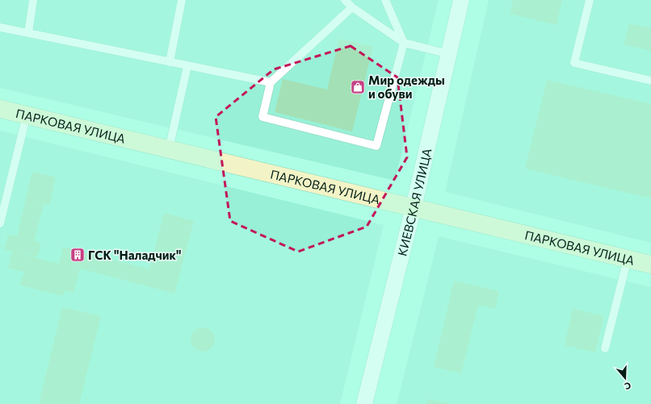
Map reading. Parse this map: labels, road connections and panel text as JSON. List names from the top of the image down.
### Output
{
  "streets": {
    "main road": ["ПАРКОВАЯ УЛИЦА"],
    "street": ["КИЕВСКАЯ УЛИЦА"]
  },
  "crossings": [
    ["ПАРКОВАЯ УЛИЦА", "КИЕВСКАЯ УЛИЦА"]
  ],
  "places": {
    "shop": ["Мир одежды и обуви"],
    "building": ["ГСК \"Наладчик\""]
  },
  "north": "bottom"
}
